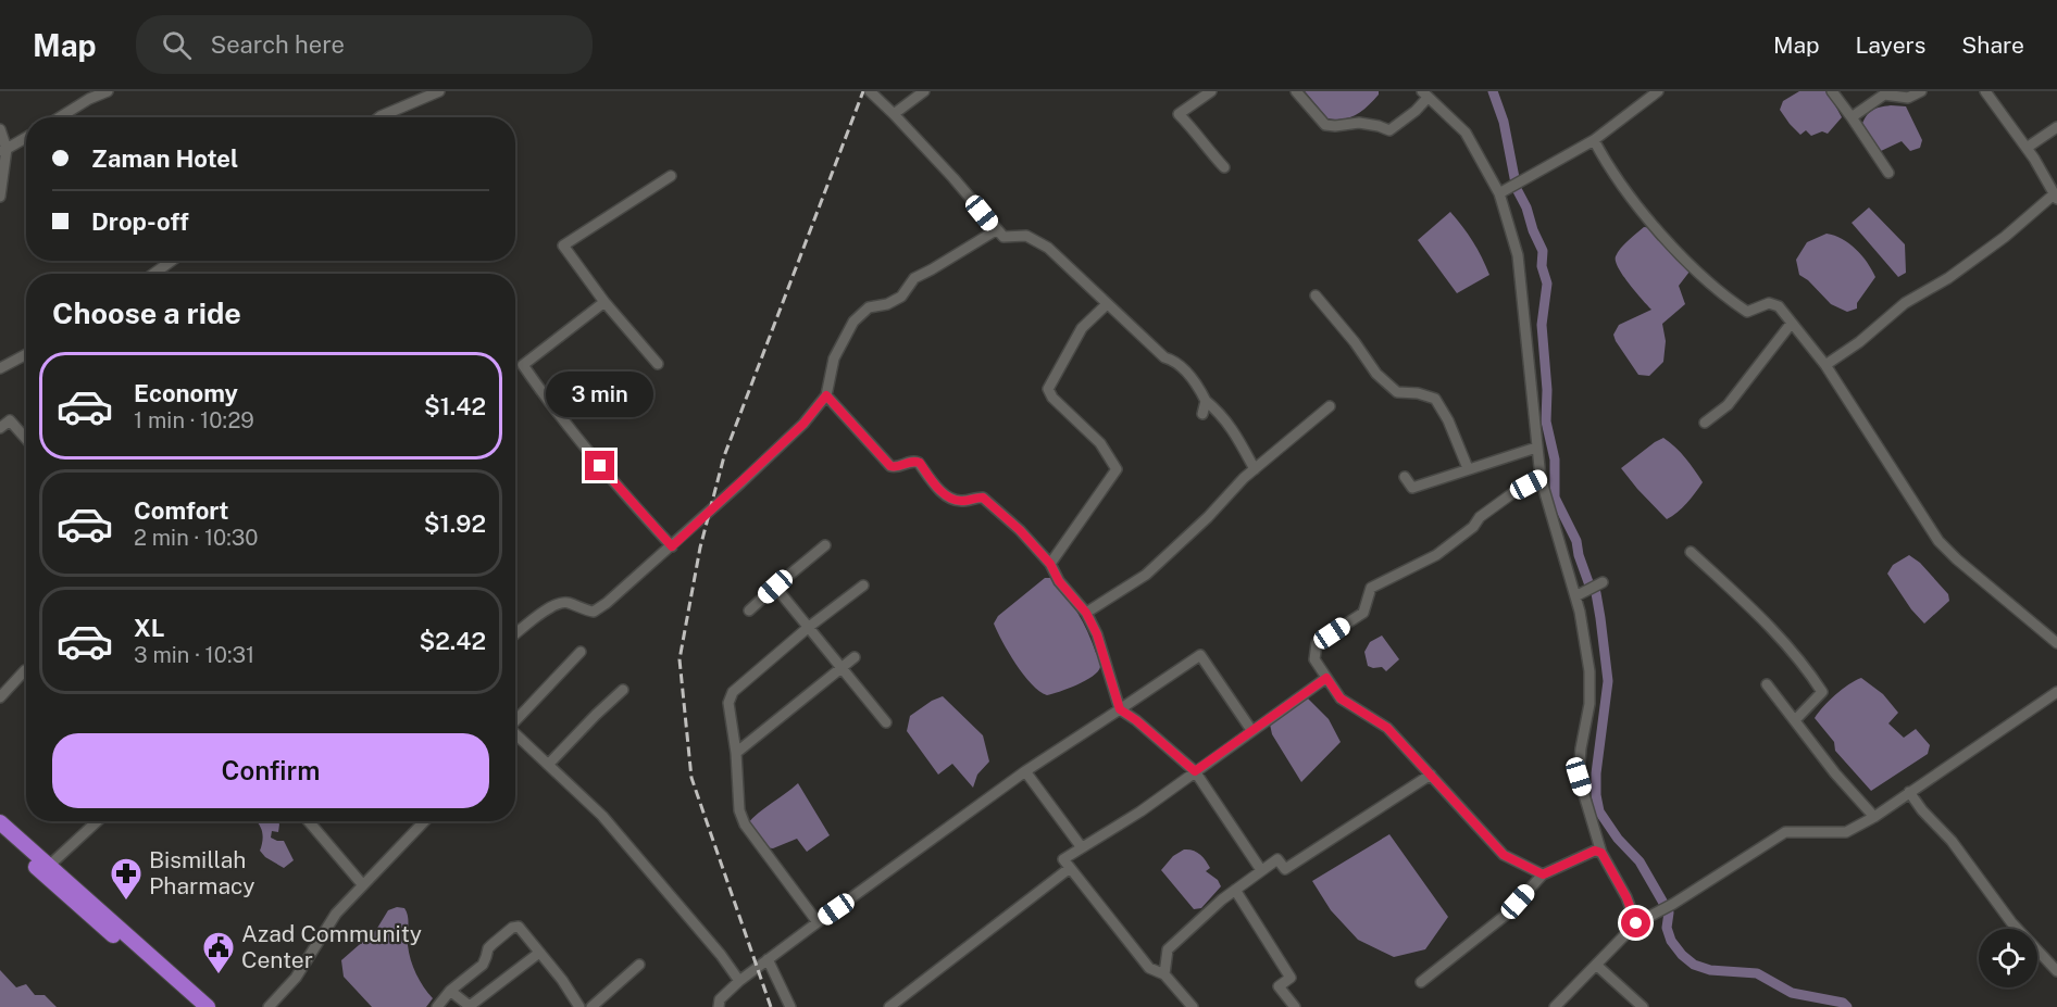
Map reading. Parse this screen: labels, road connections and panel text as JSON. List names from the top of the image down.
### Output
{
  "places": {
    "pharmacy": ["Bismillah Pharmacy"],
    "public building": ["Azad Community Center"]
  },
  "page": {
    "header": "Map",
    "search": "Search here",
    "nav": ["Map", "Layers", "Share"],
    "banner": ["Zaman Hotel", "Drop-off"],
    "heading": "Choose a ride",
    "list": [
      {
        "name": "Economy",
        "note": "1 min · 10:29",
        "value": "$1.42"
      },
      {
        "name": "Comfort",
        "note": "2 min · 10:30",
        "value": "$1.92"
      },
      {
        "name": "XL",
        "note": "3 min · 10:31",
        "value": "$2.42"
      }
    ],
    "bubble": "3 min",
    "buttons": "Confirm"
  }
}
